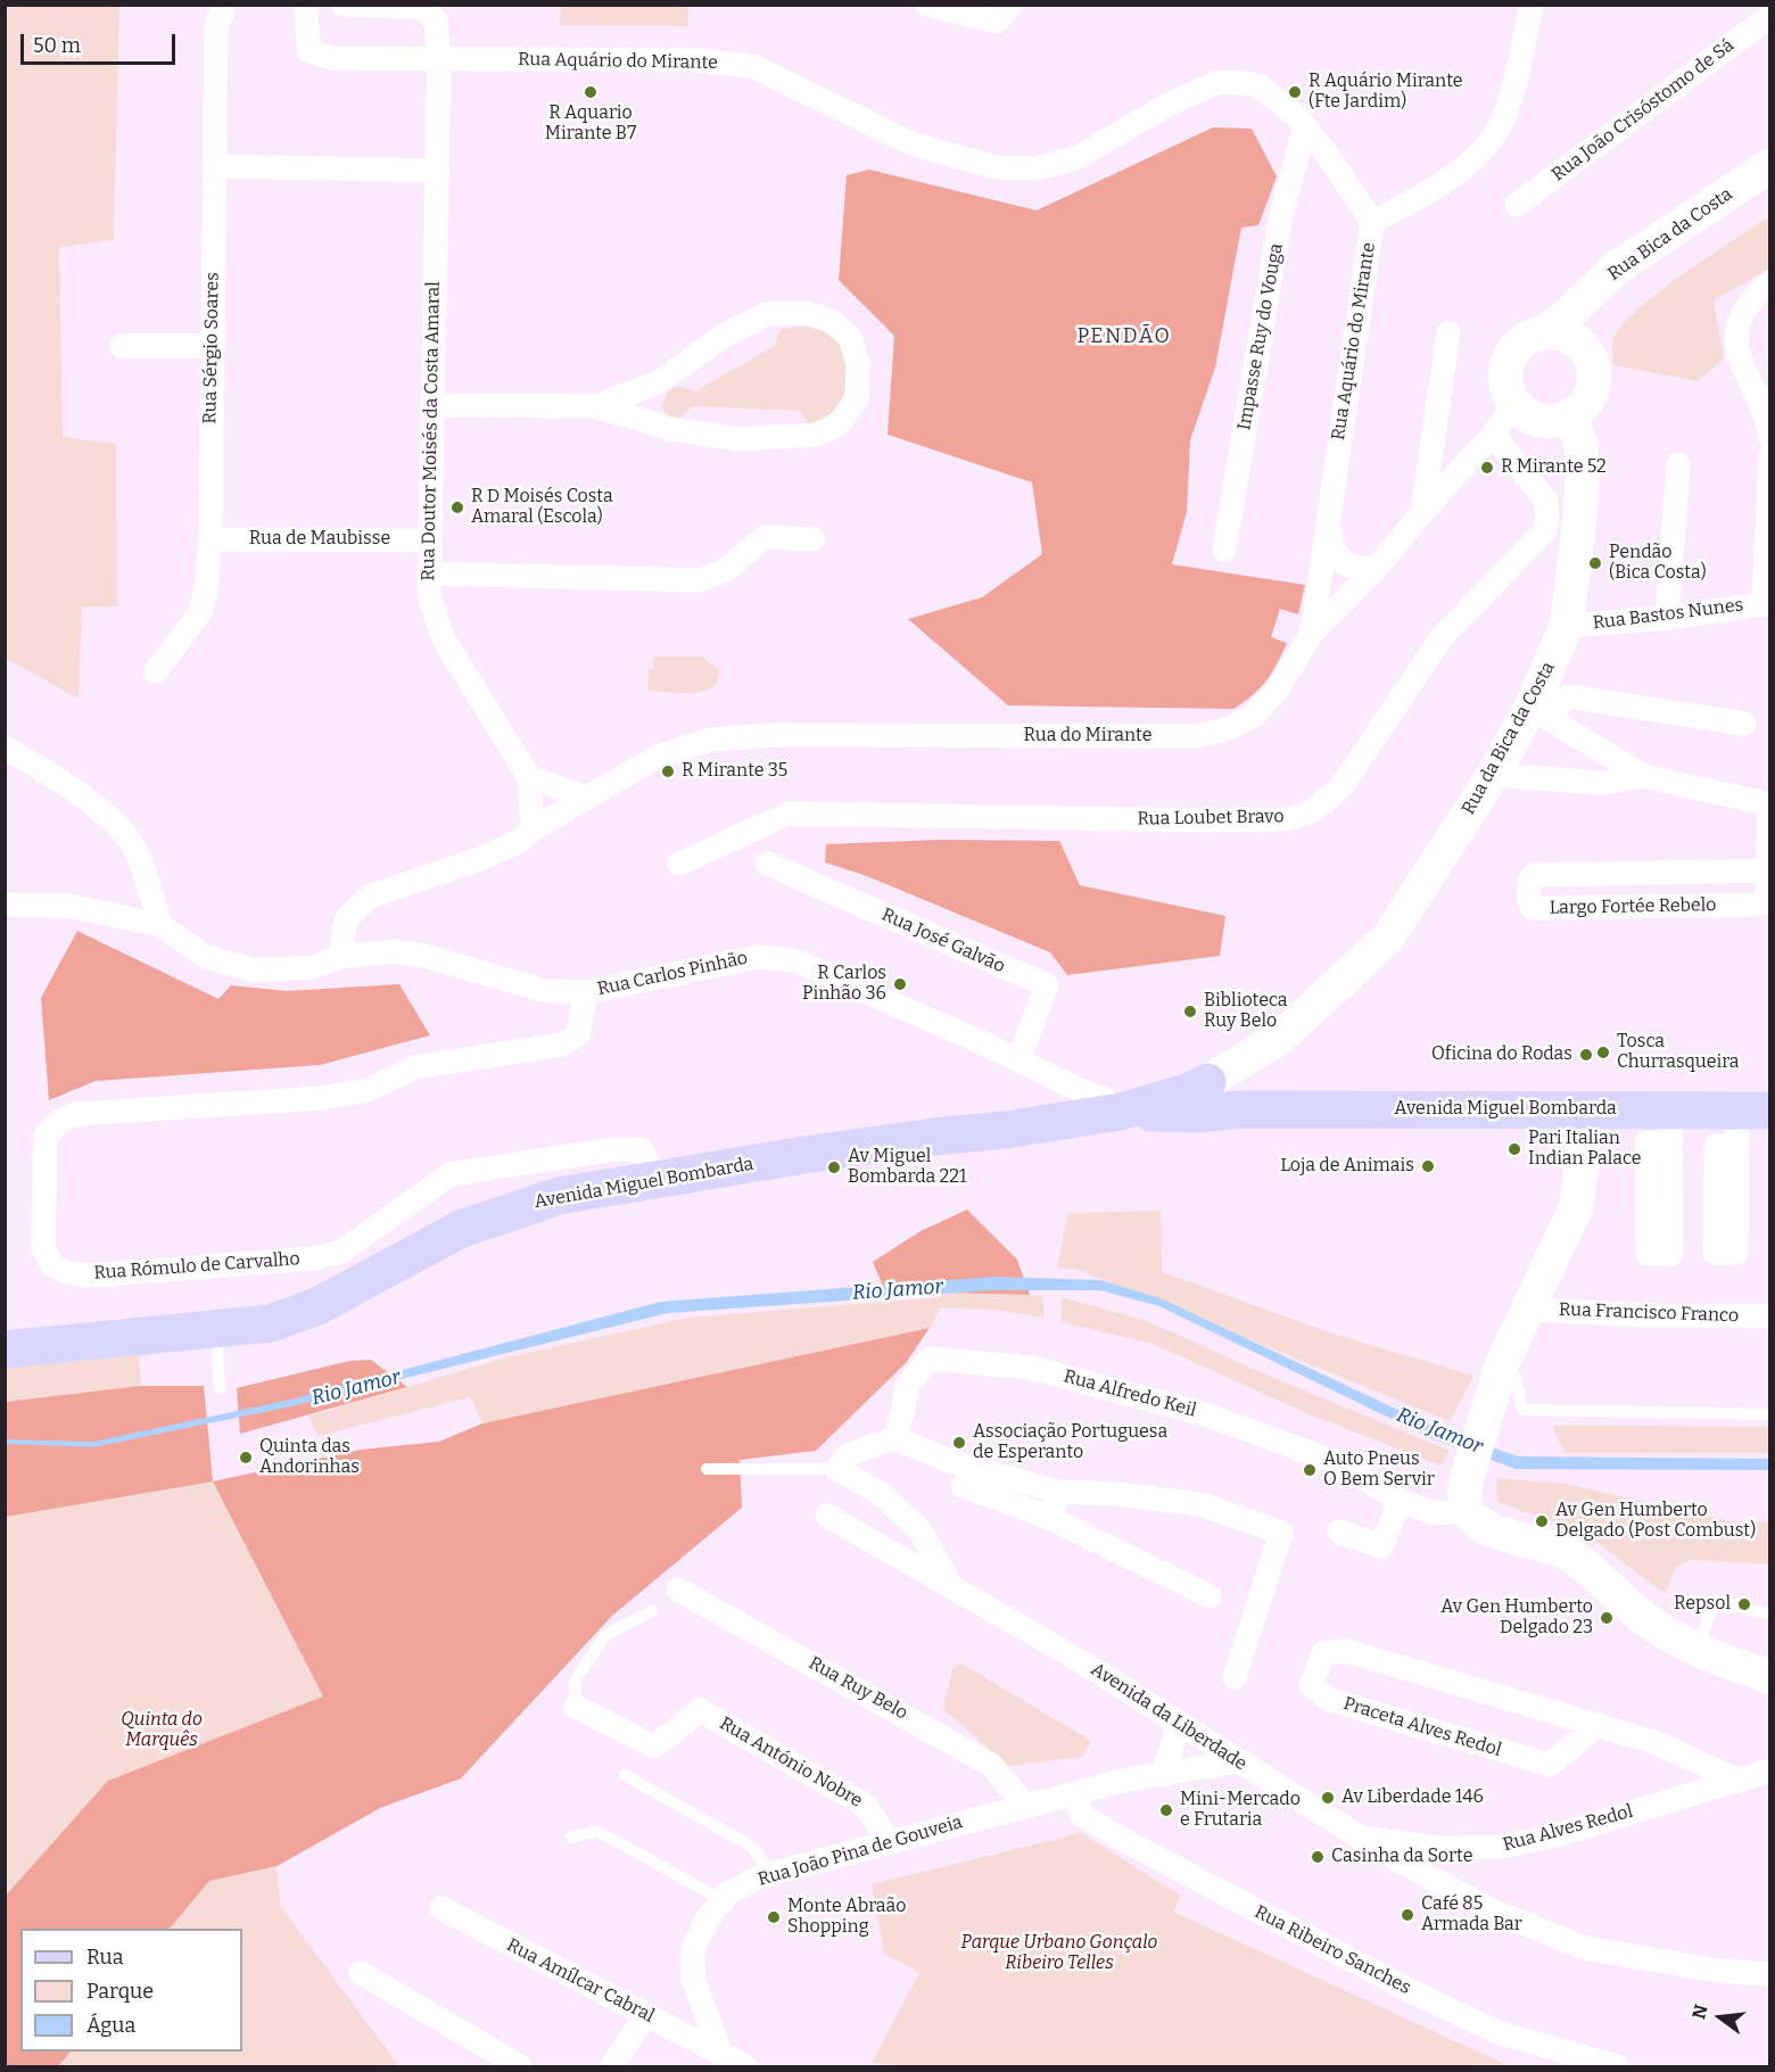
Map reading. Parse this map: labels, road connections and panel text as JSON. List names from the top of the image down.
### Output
{
  "streets": {
    "main road": ["Avenida Miguel Bombarda"],
    "street": [
      "Rua Aquário do Mirante",
      "Rua João Crisóstomo de Sá",
      "Rua Bica da Costa",
      "Impasse Ruy do Vouga",
      "Rua Sérgio Soares",
      "Rua Doutor Moisés da Costa Amaral",
      "Rua de Maubisse",
      "Rua Bastos Nunes",
      "Rua do Mirante",
      "Rua da Bica da Costa",
      "Rua Loubet Bravo",
      "Largo Fortée Rebelo",
      "Rua José Galvão",
      "Rua Carlos Pinhão",
      "Rua Rómulo de Carvalho",
      "Rua Francisco Franco",
      "Rua Alfredo Keil",
      "Rua Ruy Belo",
      "Avenida da Liberdade",
      "Praceta Alves Redol",
      "Rua António Nobre",
      "Rua Alves Redol",
      "Rua João Pina de Gouveia",
      "Rua Ribeiro Sanches",
      "Rua Amílcar Cabral"
    ]
  },
  "crossings": [
    ["Rua Aquário do Mirante", "Impasse Ruy do Vouga"],
    ["Rua Aquário do Mirante", "Rua Doutor Moisés da Costa Amaral"],
    ["Rua Aquário do Mirante", "Rua do Mirante"],
    ["Rua Bica da Costa", "Rua do Mirante"],
    ["Rua Bica da Costa", "Rua da Bica da Costa"],
    ["Rua Sérgio Soares", "Rua de Maubisse"],
    ["Rua Doutor Moisés da Costa Amaral", "Rua de Maubisse"],
    ["Rua Doutor Moisés da Costa Amaral", "Rua do Mirante"],
    ["Rua Bastos Nunes", "Rua da Bica da Costa"],
    ["Rua do Mirante", "Rua da Bica da Costa"],
    ["Rua do Mirante", "Rua Loubet Bravo"],
    ["Rua do Mirante", "Rua Carlos Pinhão"],
    ["Rua da Bica da Costa", "Avenida Miguel Bombarda"],
    ["Rua José Galvão", "Rua Carlos Pinhão"],
    ["Rua Carlos Pinhão", "Avenida Miguel Bombarda"],
    ["Rua Carlos Pinhão", "Rua Rómulo de Carvalho"],
    ["Avenida Miguel Bombarda", "Rua Rómulo de Carvalho"],
    ["Rua Ruy Belo", "Rua João Pina de Gouveia"],
    ["Avenida da Liberdade", "Rua Alves Redol"],
    ["Avenida da Liberdade", "Rua João Pina de Gouveia"],
    ["Praceta Alves Redol", "Rua Alves Redol"],
    ["Rua António Nobre", "Rua João Pina de Gouveia"],
    ["Rua João Pina de Gouveia", "Rua Ribeiro Sanches"],
    ["Rua João Pina de Gouveia", "Rua Amílcar Cabral"]
  ],
  "districts": ["PENDÃO"],
  "water": ["Rio Jamor"],
  "parks": ["Quinta do Marquês", "Parque Urbano Gonçalo Ribeiro Telles"],
  "places": [
    "R Aquario Mirante B7",
    "R Aquário Mirante (Fte Jardim)",
    "R Mirante 52",
    "R D Moisés Costa Amaral (Escola)",
    "Pendão (Bica Costa)",
    "R Mirante 35",
    "R Carlos Pinhão 36",
    "Biblioteca Ruy Belo",
    "Tosca Churrasqueira",
    "Oficina do Rodas",
    "Pari Italian Indian Palace",
    "Loja de Animais",
    "Av Miguel Bombarda 221",
    "Associação Portuguesa de Esperanto",
    "Quinta das Andorinhas",
    "Auto Pneus O Bem Servir",
    "Av Gen Humberto Delgado (Post Combust)",
    "Repsol",
    "Av Gen Humberto Delgado 23",
    "Av Liberdade 146",
    "Mini-Mercado e Frutaria",
    "Casinha da Sorte",
    "Café 85 Armada Bar",
    "Monte Abraão Shopping"
  ],
  "legend": ["Rua", "Parque", "Água"],
  "scale_bar": "50 m",
  "north": "left"
}
